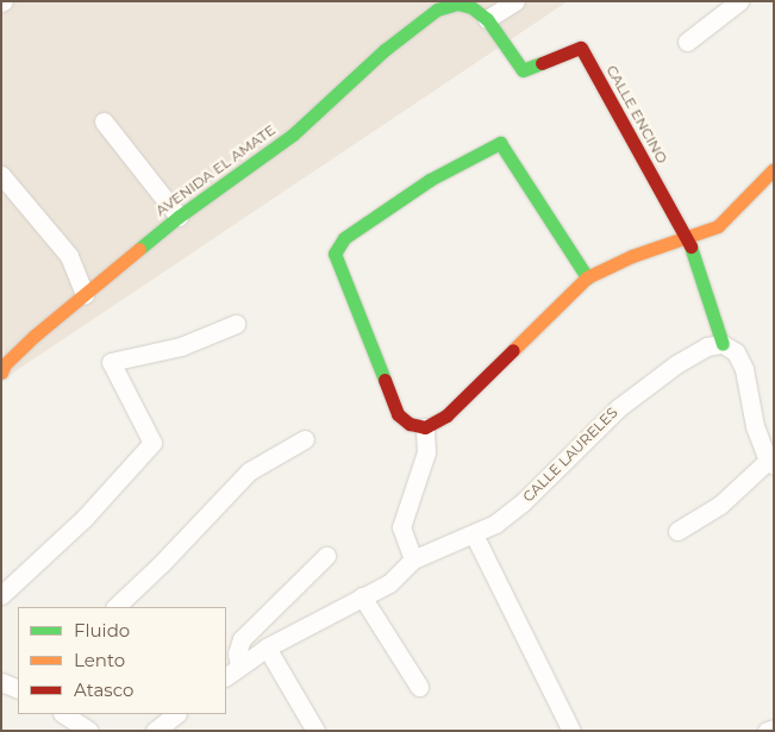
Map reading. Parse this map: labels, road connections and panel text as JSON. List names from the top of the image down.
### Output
{
  "streets": {
    "street": ["CALLE ENCINO", "AVENIDA EL AMATE", "CALLE LAURELES"]
  },
  "crossings": [
    ["CALLE ENCINO", "AVENIDA EL AMATE"],
    ["CALLE ENCINO", "CALLE LAURELES"]
  ],
  "legend": ["Fluido", "Lento", "Atasco"]
}
